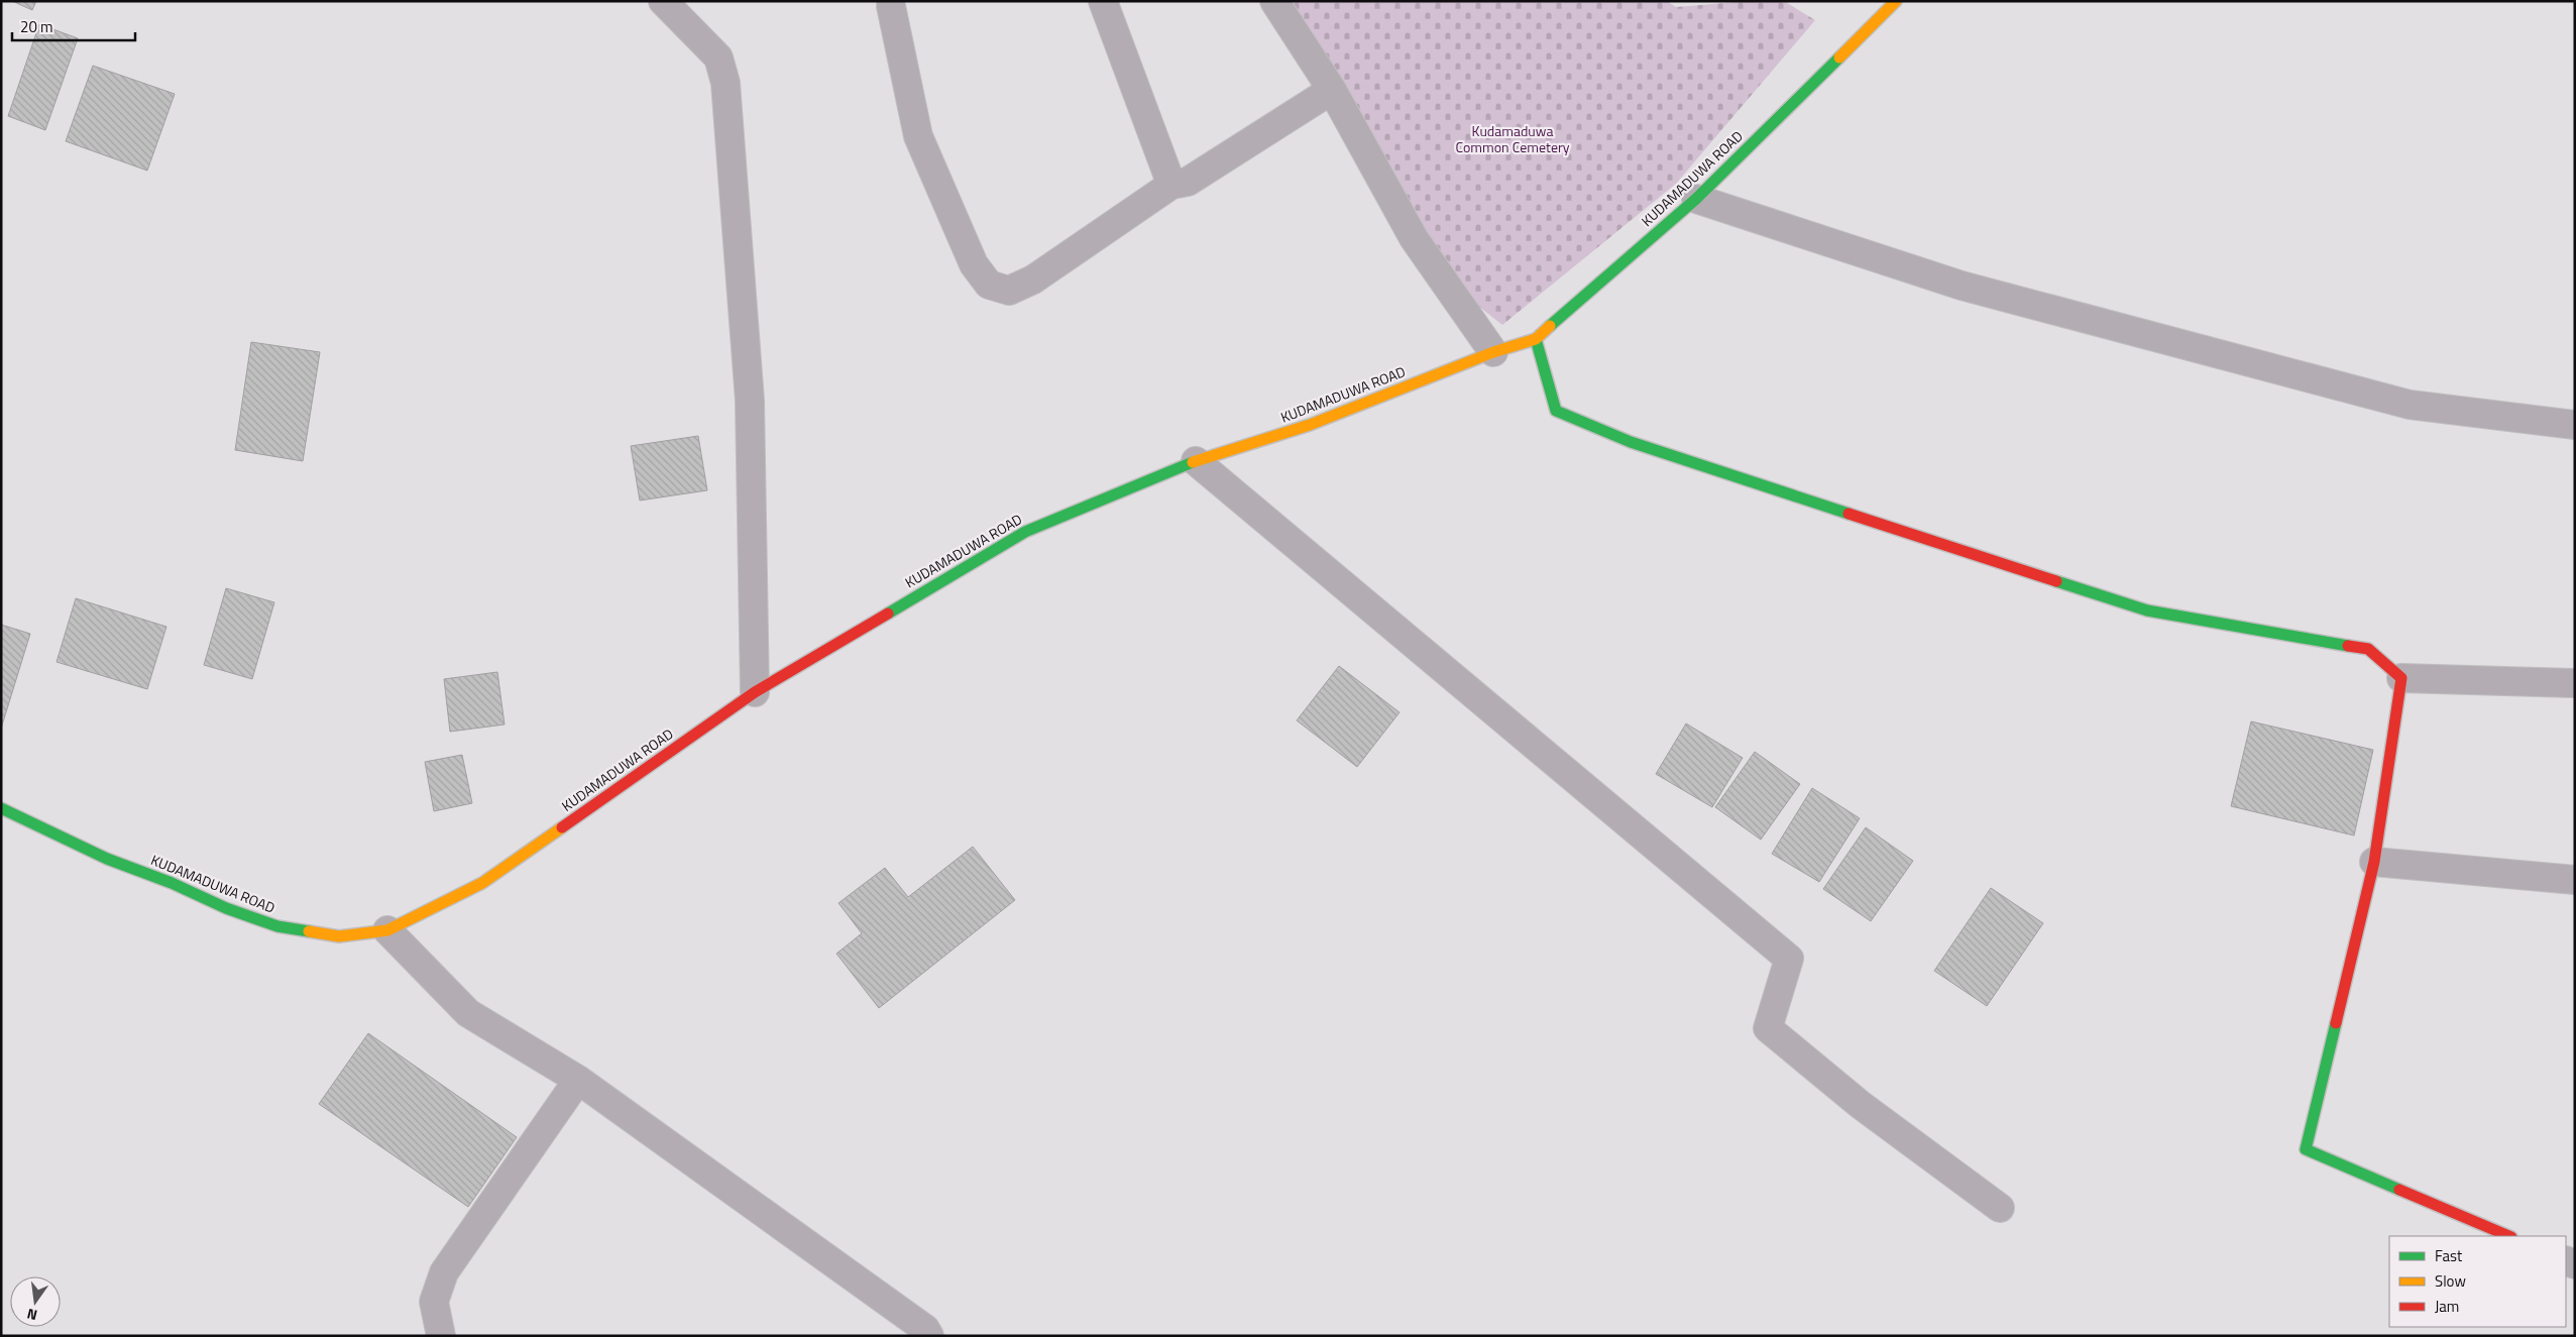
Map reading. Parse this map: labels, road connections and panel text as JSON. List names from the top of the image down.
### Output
{
  "streets": {
    "street": ["KUDAMADUWA ROAD"]
  },
  "parks": ["Kudamaduwa Common Cemetery"],
  "legend": ["Fast", "Slow", "Jam"],
  "scale_bar": "20 m",
  "north": "bottom"
}
